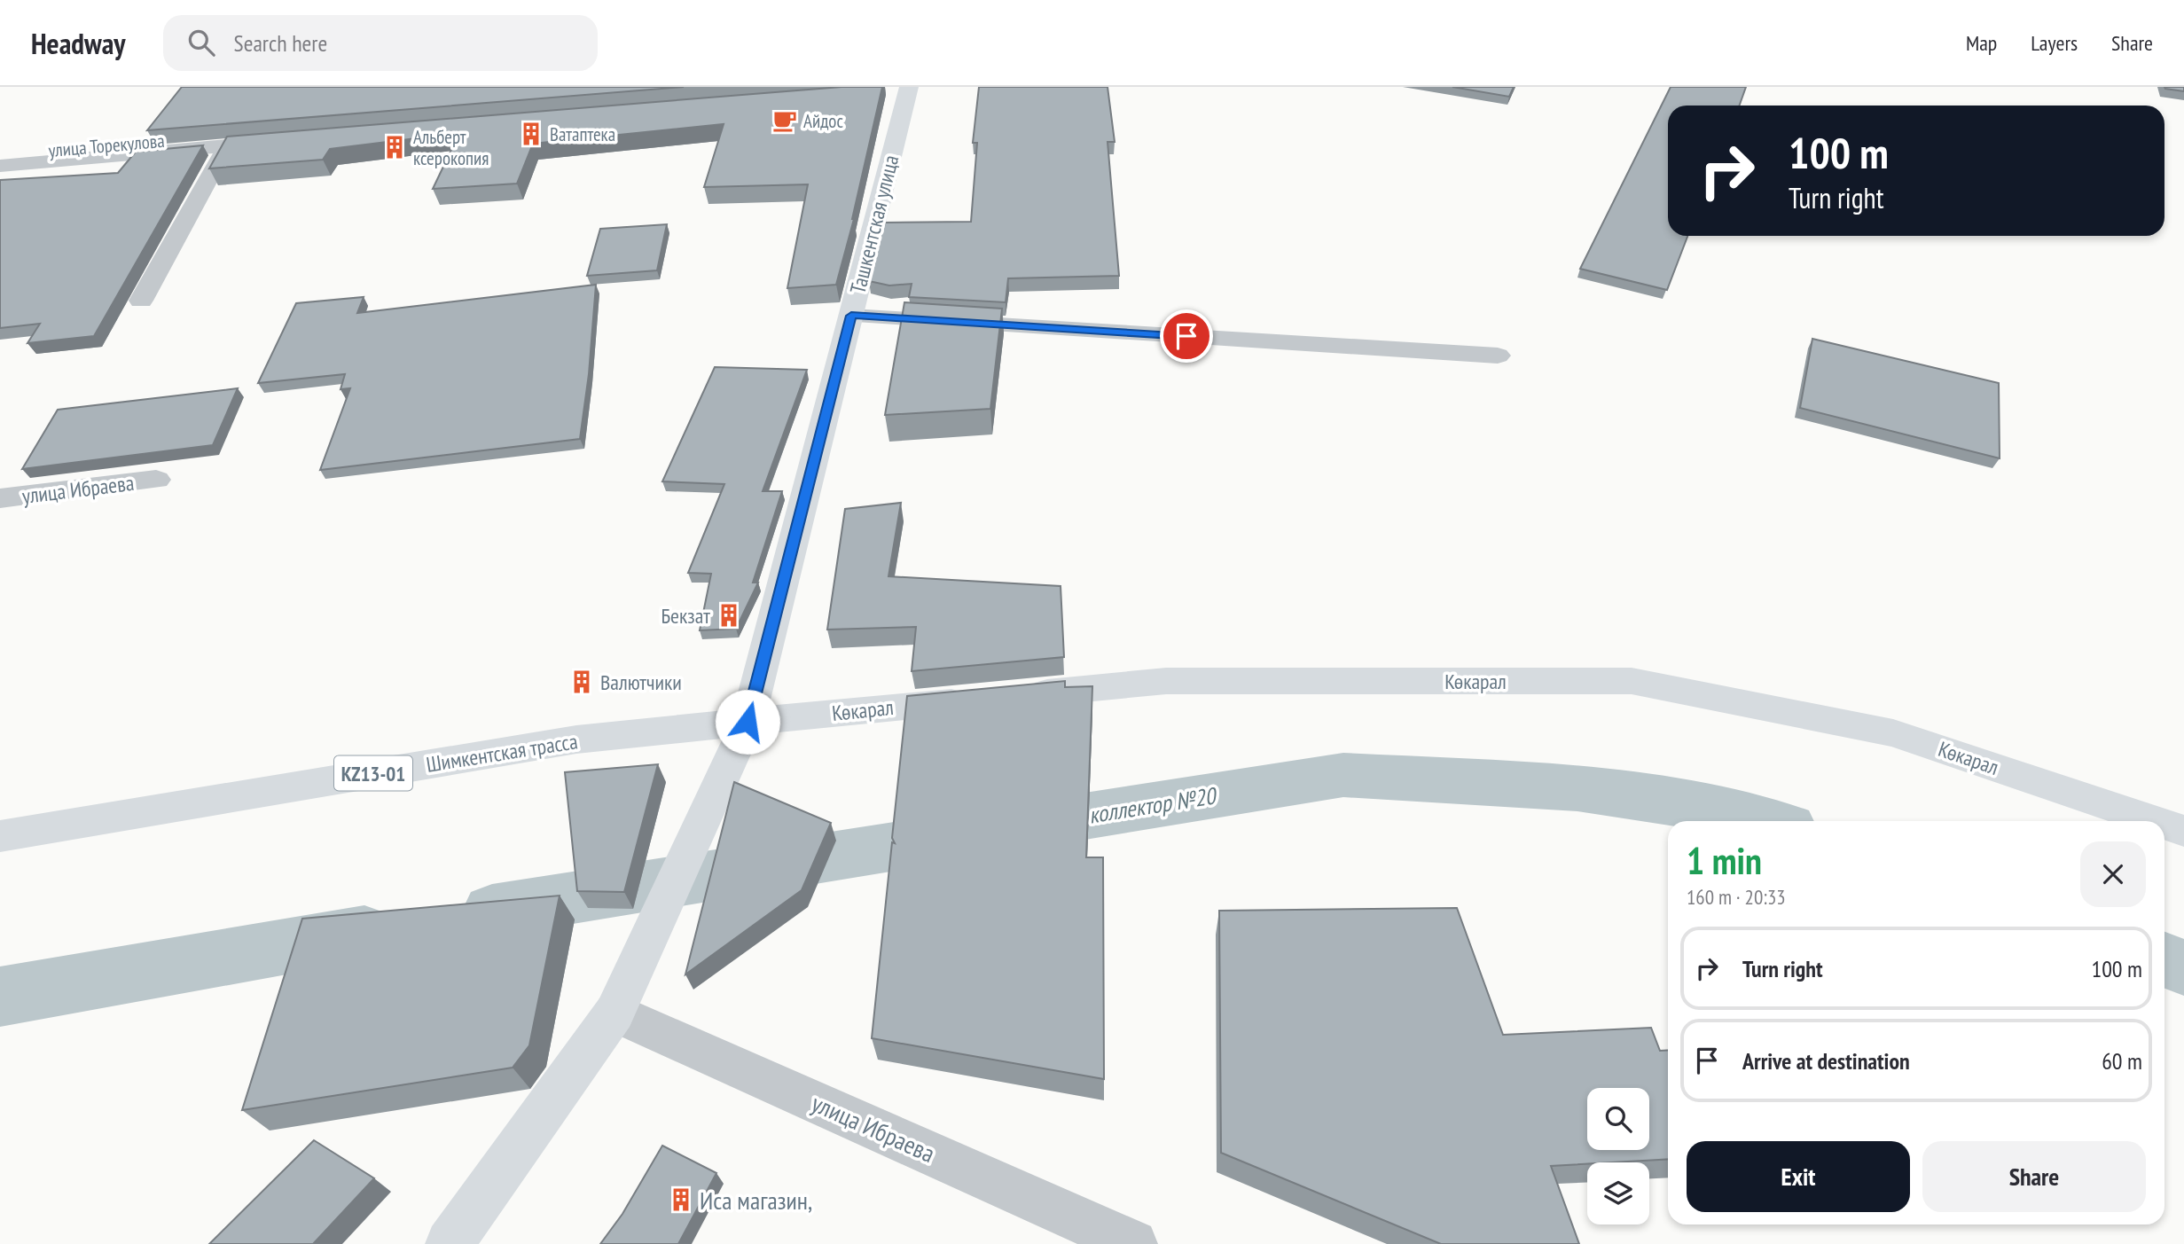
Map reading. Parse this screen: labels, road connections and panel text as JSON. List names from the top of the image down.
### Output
{
  "streets": {
    "main road": [
      "Ташкентская улица",
      "Көкарал",
      "Шимкентская трасса",
      "KZ13-01"
    ],
    "street": ["улица Торекулова", "улица Ибраева"]
  },
  "crossings": [
    ["Ташкентская улица", "улица Ибраева"],
    ["Ташкентская улица", "Көкарал"],
    ["Ташкентская улица", "Шимкентская трасса"],
    ["Көкарал", "Шимкентская трасса"]
  ],
  "water": ["коллектор №20"],
  "places": {
    "cafe": ["Айдос"],
    "building": [
      "Ватаптека",
      "Альберт ксерокопия",
      "Бекзат",
      "Валютчики",
      "Иса магазин,"
    ]
  },
  "page": {
    "header": "Headway",
    "search": "Search here",
    "nav": ["Map", "Layers", "Share"],
    "turn": ["100 m", "Turn right"],
    "heading": ["1 min", "160 m · 20:33"],
    "list": [
      {
        "name": "Turn right",
        "value": "100 m"
      },
      {
        "name": "Arrive at destination",
        "value": "60 m"
      }
    ],
    "buttons": ["Exit", "Share"]
  }
}
